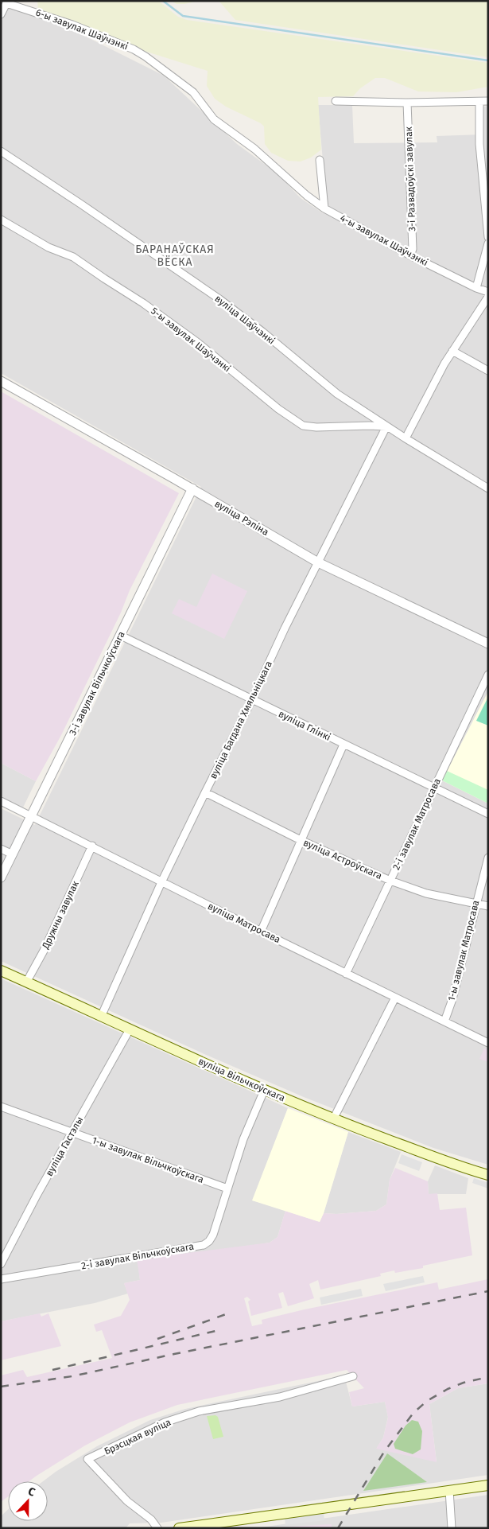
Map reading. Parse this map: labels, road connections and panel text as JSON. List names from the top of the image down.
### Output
{
  "streets": {
    "main road": ["вуліца Вільчкоўскага"],
    "street": [
      "6-ы завулак Шаўчэнкі",
      "3-і Развадоўскі завулак",
      "4-ы завулак Шаўчэнкі",
      "вуліца Шаўчэнкі",
      "5-ы завулак Шаўчэнкі",
      "вуліца Рэпіна",
      "3-і завулак Вільчкоўскага",
      "вуліца Багдана Хмяльніцкага",
      "вуліца Глінкі",
      "2-і завулак Матросава",
      "вуліца Астроўскага",
      "Дружны завулак",
      "вуліца Матросава",
      "1-ы завулак Матросава",
      "вуліца Гастэлы",
      "1-ы завулак Вільчкоўскага",
      "2-і завулак Вільчкоўскага",
      "Брэсцкая вуліца"
    ]
  },
  "crossings": [
    ["6-ы завулак Шаўчэнкі", "4-ы завулак Шаўчэнкі"],
    ["3-і Развадоўскі завулак", "4-ы завулак Шаўчэнкі"],
    ["вуліца Шаўчэнкі", "5-ы завулак Шаўчэнкі"],
    ["вуліца Шаўчэнкі", "вуліца Багдана Хмяльніцкага"],
    ["5-ы завулак Шаўчэнкі", "вуліца Багдана Хмяльніцкага"],
    ["вуліца Рэпіна", "3-і завулак Вільчкоўскага"],
    ["вуліца Рэпіна", "вуліца Багдана Хмяльніцкага"],
    ["3-і завулак Вільчкоўскага", "вуліца Глінкі"],
    ["3-і завулак Вільчкоўскага", "вуліца Матросава"],
    ["вуліца Багдана Хмяльніцкага", "вуліца Глінкі"],
    ["вуліца Багдана Хмяльніцкага", "вуліца Астроўскага"],
    ["вуліца Багдана Хмяльніцкага", "вуліца Матросава"],
    ["вуліца Багдана Хмяльніцкага", "вуліца Вільчкоўскага"],
    ["вуліца Глінкі", "2-і завулак Матросава"],
    ["2-і завулак Матросава", "вуліца Астроўскага"],
    ["2-і завулак Матросава", "вуліца Матросава"],
    ["вуліца Астроўскага", "1-ы завулак Матросава"],
    ["Дружны завулак", "вуліца Матросава"],
    ["Дружны завулак", "вуліца Вільчкоўскага"],
    ["вуліца Матросава", "1-ы завулак Матросава"],
    ["вуліца Вільчкоўскага", "вуліца Гастэлы"],
    ["вуліца Вільчкоўскага", "2-і завулак Вільчкоўскага"],
    ["вуліца Гастэлы", "1-ы завулак Вільчкоўскага"],
    ["1-ы завулак Вільчкоўскага", "2-і завулак Вільчкоўскага"]
  ],
  "districts": ["БАРАНАЎСКАЯ ВЁСКА"],
  "north": "top"
}
